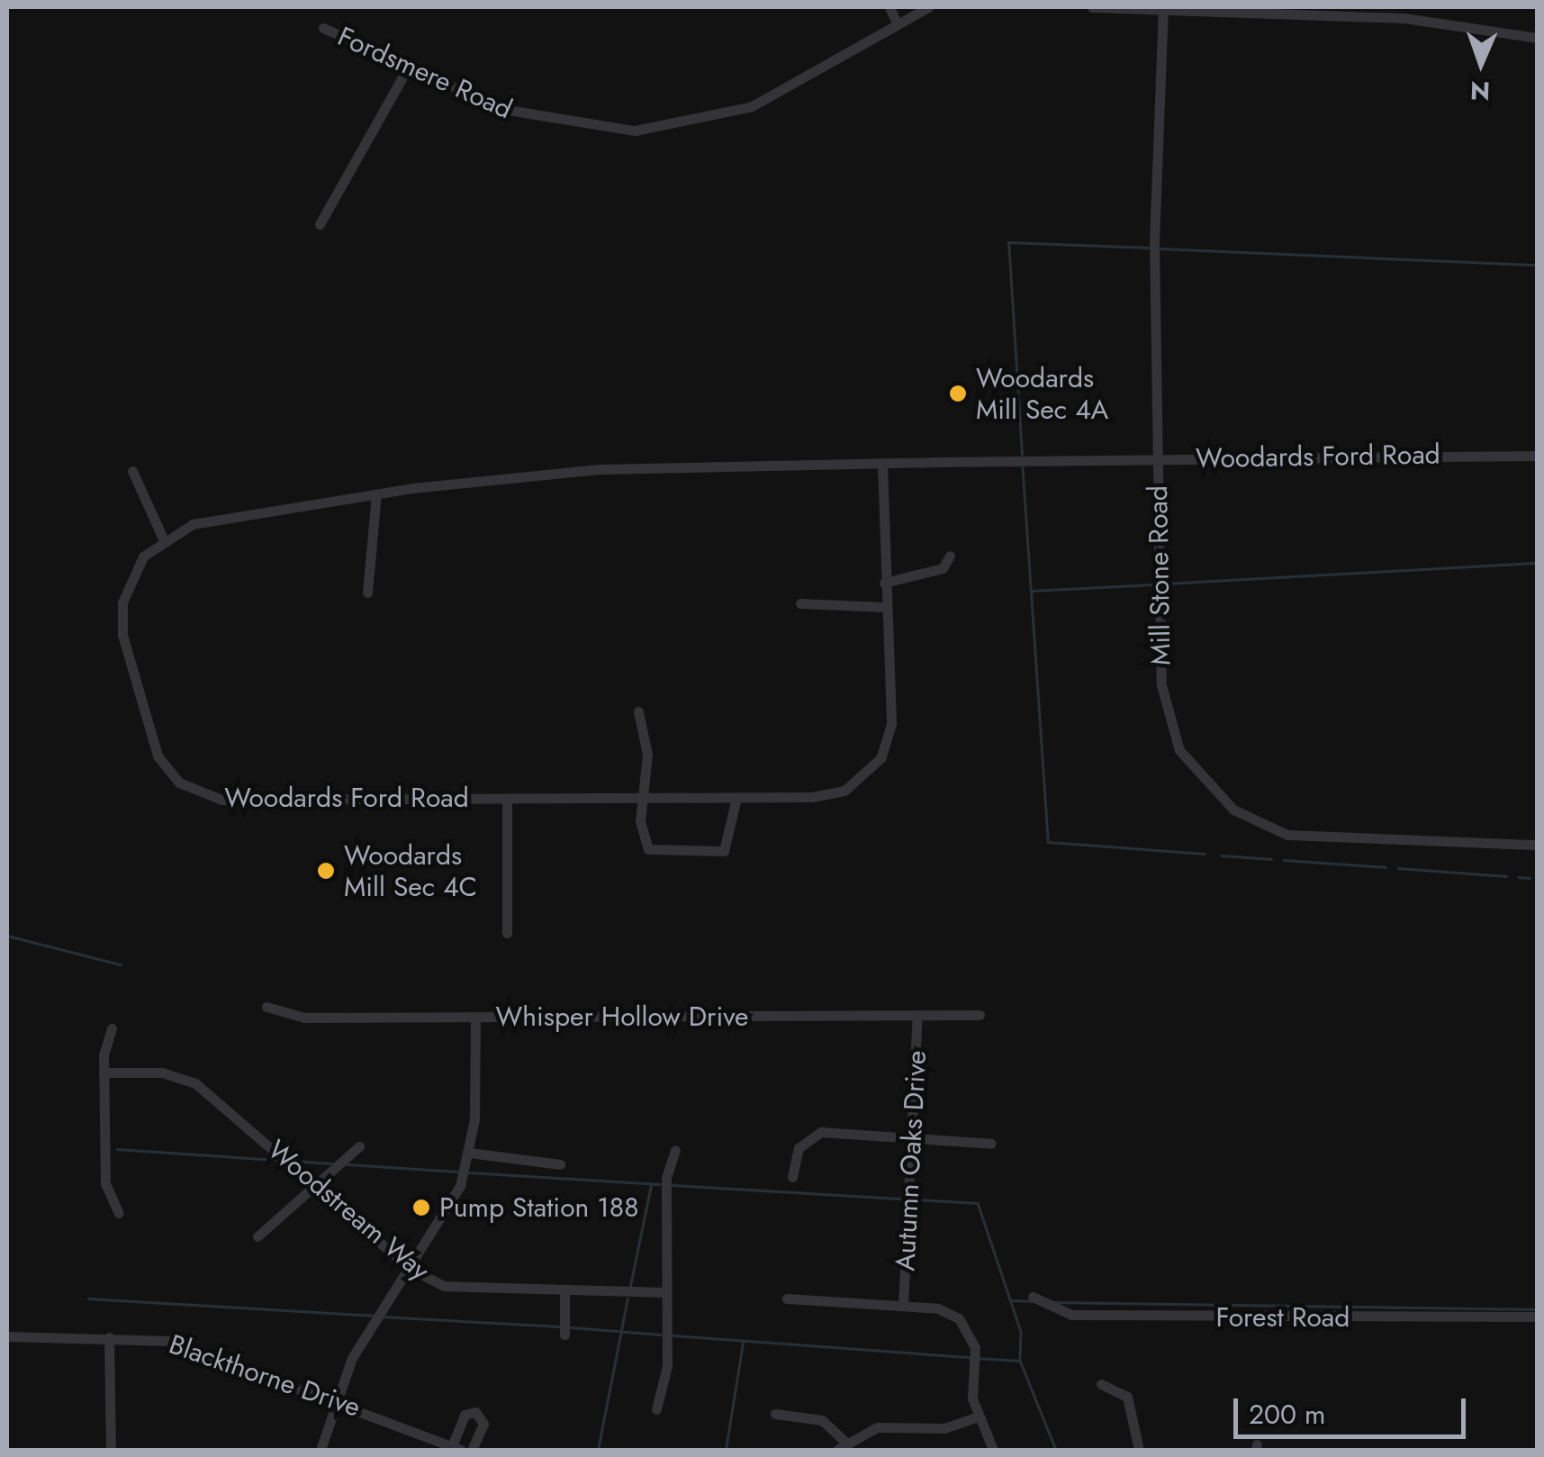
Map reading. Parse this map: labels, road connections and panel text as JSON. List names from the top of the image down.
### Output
{
  "streets": {
    "street": [
      "Fordsmere Road",
      "Woodards Ford Road",
      "Mill Stone Road",
      "Whisper Hollow Drive",
      "Autumn Oaks Drive",
      "Woodstream Way",
      "Forest Road",
      "Blackthorne Drive"
    ]
  },
  "crossings": [
    ["Woodards Ford Road", "Mill Stone Road"],
    ["Whisper Hollow Drive", "Autumn Oaks Drive"]
  ],
  "places": ["Woodards Mill Sec 4A", "Woodards Mill Sec 4C", "Pump Station 188"],
  "scale_bar": "200 m",
  "north": "bottom"
}
